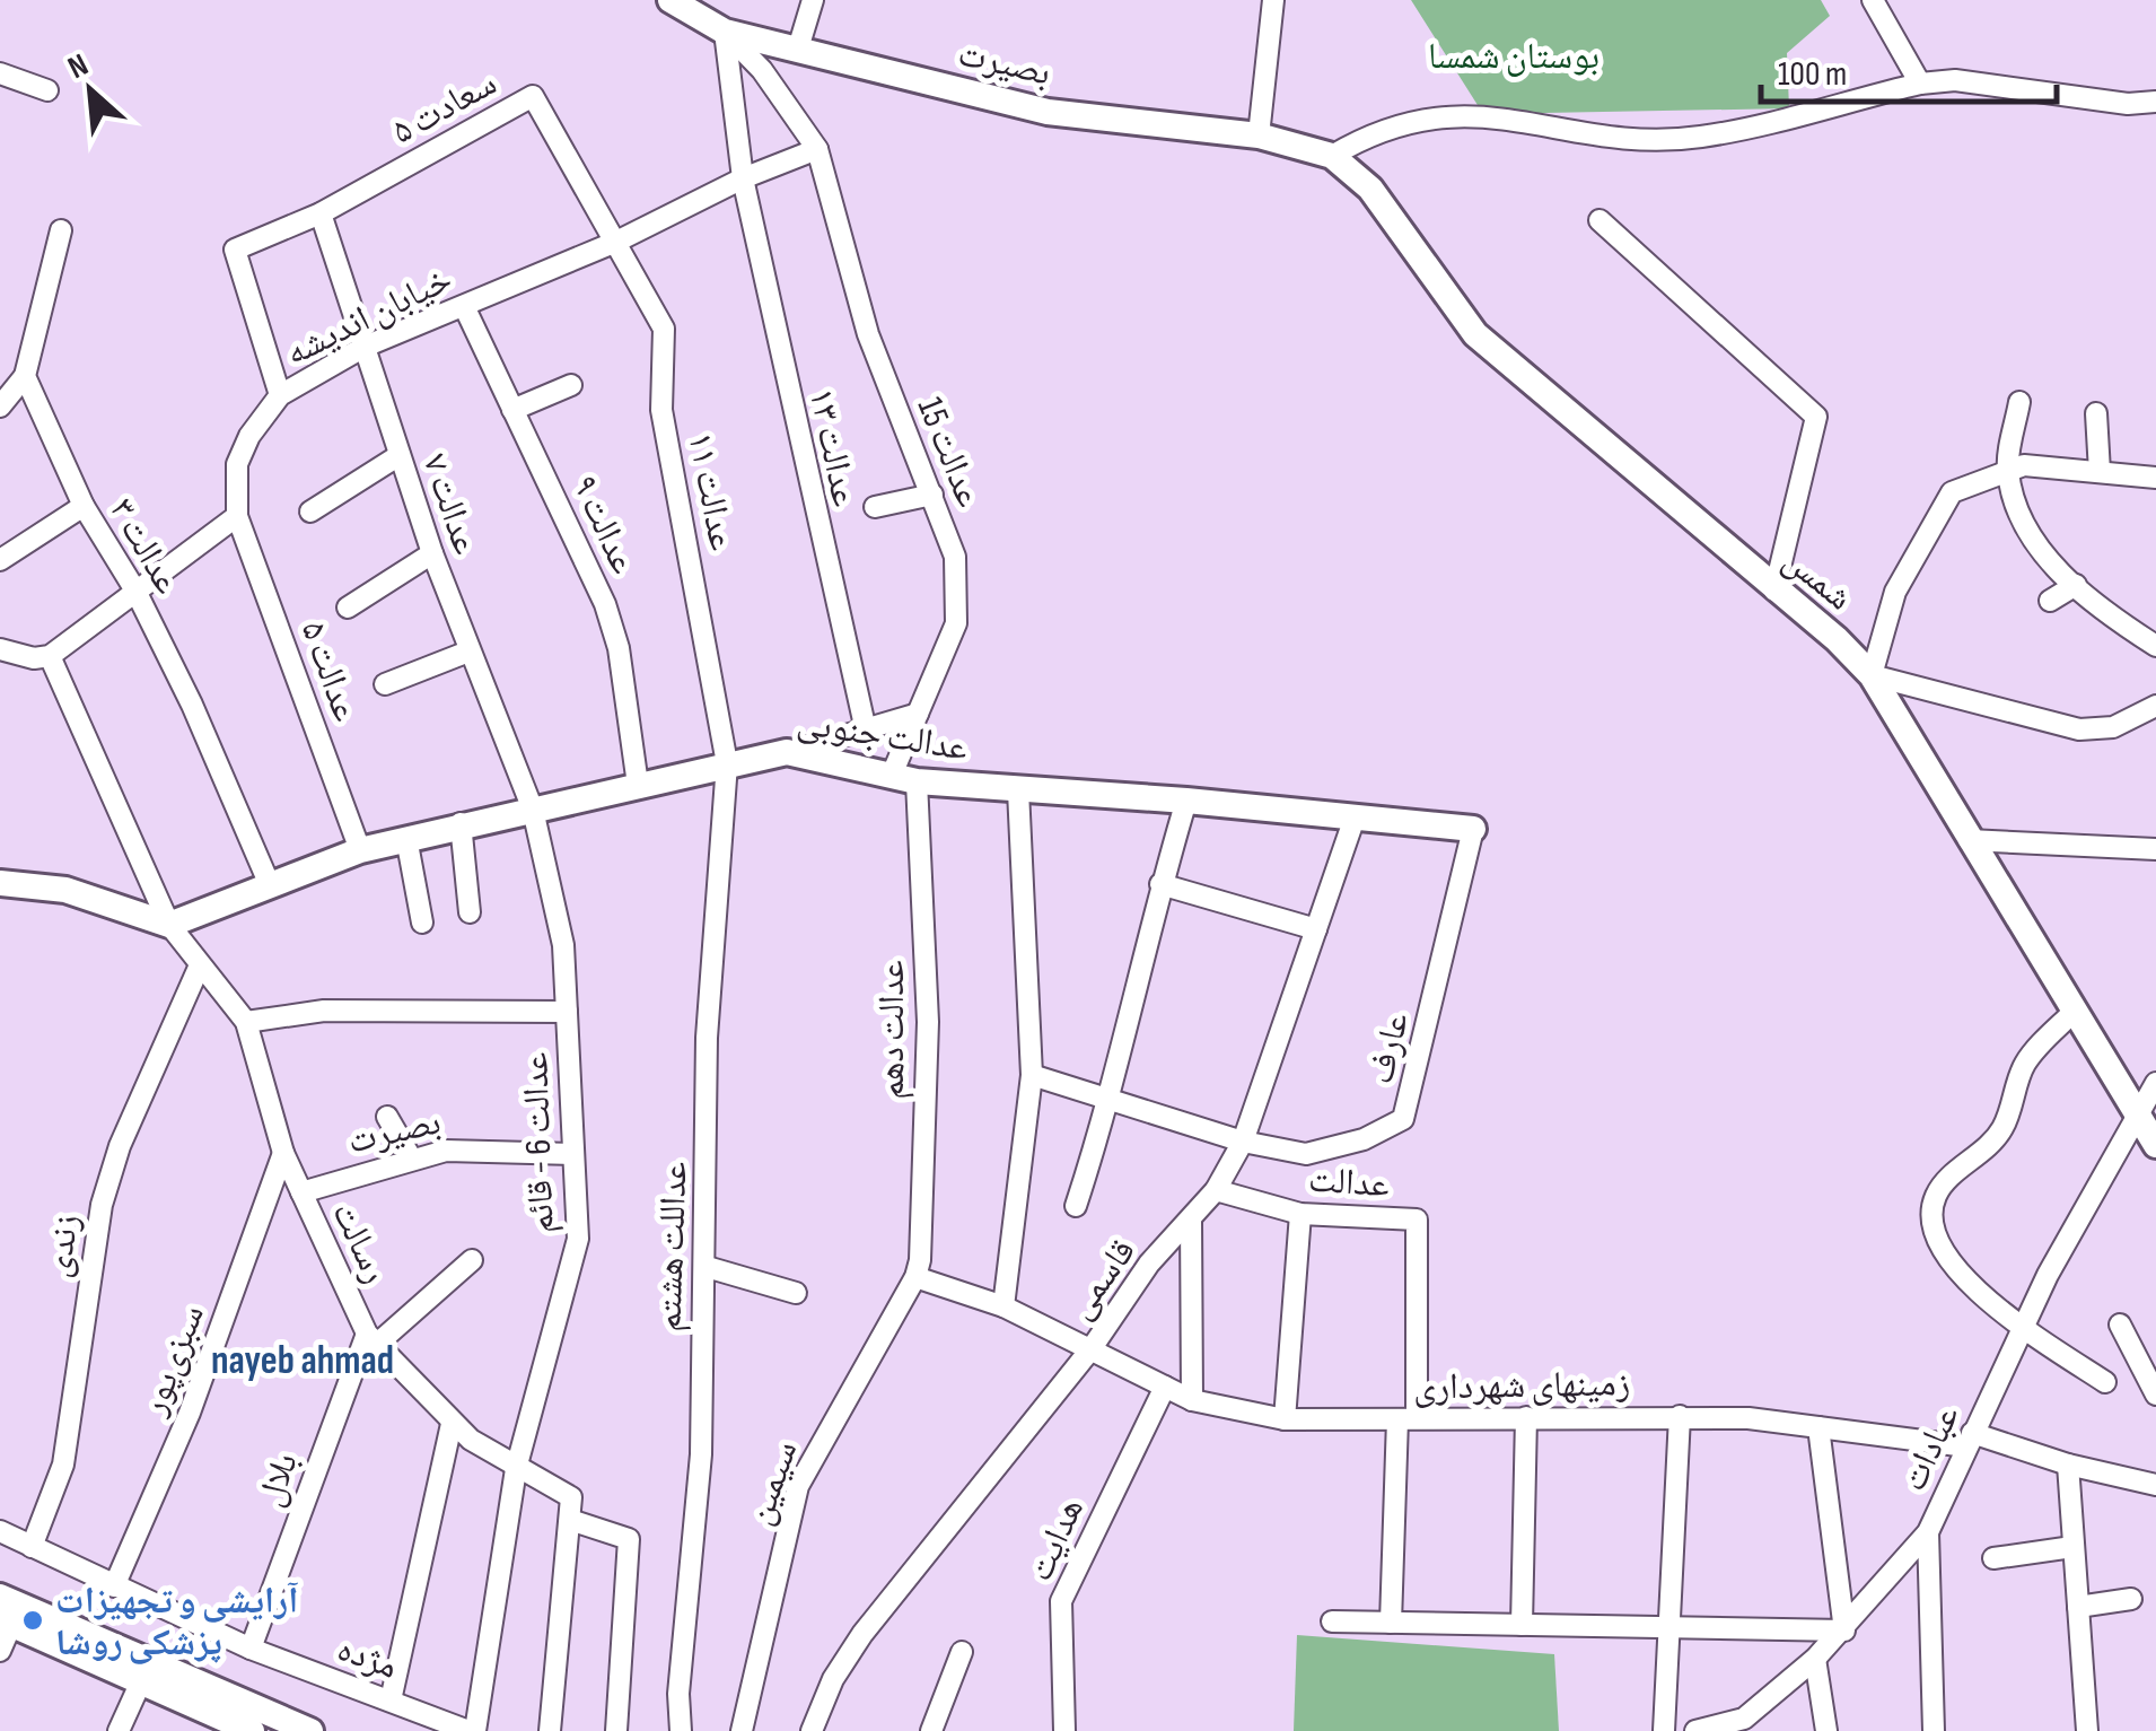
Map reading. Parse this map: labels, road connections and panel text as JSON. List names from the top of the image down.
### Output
{
  "streets": {
    "street": [
      "بصیرت",
      "سعادت ۵",
      "خیابان اندیشه",
      "عدالت ۱۳",
      "عدالت 15",
      "عدالت ۱۱",
      "عدالت ۷",
      "عدالت ۹",
      "عدالت ۳",
      "شمس",
      "عدالت ۵",
      "عدالت جنوبی",
      "عدالت دهم",
      "عارف",
      "عدالت 6 - قائم",
      "عدالت",
      "رسالت",
      "زندی",
      "عداللت هشتم",
      "قاسمی",
      "سبزی‌پور",
      "زمینهای شهرداری",
      "عبادات",
      "بلال",
      "سیمین",
      "هدایت",
      "مژده"
    ]
  },
  "crossings": [
    ["بصیرت", "عدالت ۱۳"],
    ["بصیرت", "عدالت 15"],
    ["بصیرت", "شمس"],
    ["بصیرت", "عدالت 6 - قائم"],
    ["بصیرت", "رسالت"],
    ["سعادت ۵", "خیابان اندیشه"],
    ["سعادت ۵", "عدالت ۱۱"],
    ["سعادت ۵", "عدالت ۷"],
    ["خیابان اندیشه", "عدالت ۱۳"],
    ["خیابان اندیشه", "عدالت 15"],
    ["خیابان اندیشه", "عدالت ۱۱"],
    ["خیابان اندیشه", "عدالت ۷"],
    ["خیابان اندیشه", "عدالت ۹"],
    ["خیابان اندیشه", "عدالت ۵"],
    ["عدالت ۱۳", "عدالت 15"],
    ["عدالت 15", "عدالت جنوبی"],
    ["عدالت 15", "عدالت دهم"],
    ["عدالت ۱۱", "عدالت جنوبی"],
    ["عدالت ۱۱", "عداللت هشتم"],
    ["عدالت ۷", "عدالت جنوبی"],
    ["عدالت ۷", "عدالت 6 - قائم"],
    ["عدالت ۹", "عدالت جنوبی"],
    ["عدالت ۳", "عدالت جنوبی"],
    ["شمس", "عبادات"],
    ["عدالت ۵", "عدالت جنوبی"],
    ["عدالت جنوبی", "عدالت دهم"],
    ["عدالت جنوبی", "عارف"],
    ["عدالت جنوبی", "عدالت 6 - قائم"],
    ["عدالت جنوبی", "رسالت"],
    ["عدالت جنوبی", "عداللت هشتم"],
    ["عدالت جنوبی", "قاسمی"],
    ["عدالت دهم", "زمینهای شهرداری"],
    ["عدالت دهم", "سیمین"],
    ["عارف", "قاسمی"],
    ["عدالت 6 - قائم", "رسالت"],
    ["عدالت 6 - قائم", "مژده"],
    ["عدالت", "قاسمی"],
    ["عدالت", "زمینهای شهرداری"],
    ["رسالت", "زندی"],
    ["رسالت", "سبزی‌پور"],
    ["رسالت", "بلال"],
    ["زندی", "مژده"],
    ["قاسمی", "زمینهای شهرداری"],
    ["سبزی‌پور", "مژده"],
    ["زمینهای شهرداری", "عبادات"],
    ["زمینهای شهرداری", "سیمین"],
    ["زمینهای شهرداری", "هدایت"],
    ["بلال", "مژده"]
  ],
  "districts": ["nayeb ahmad"],
  "parks": ["بوستان شمسا"],
  "places": ["آرایشی و تجهیزات پزشکی روشا"],
  "scale_bar": "100 m",
  "north": "top left"
}
